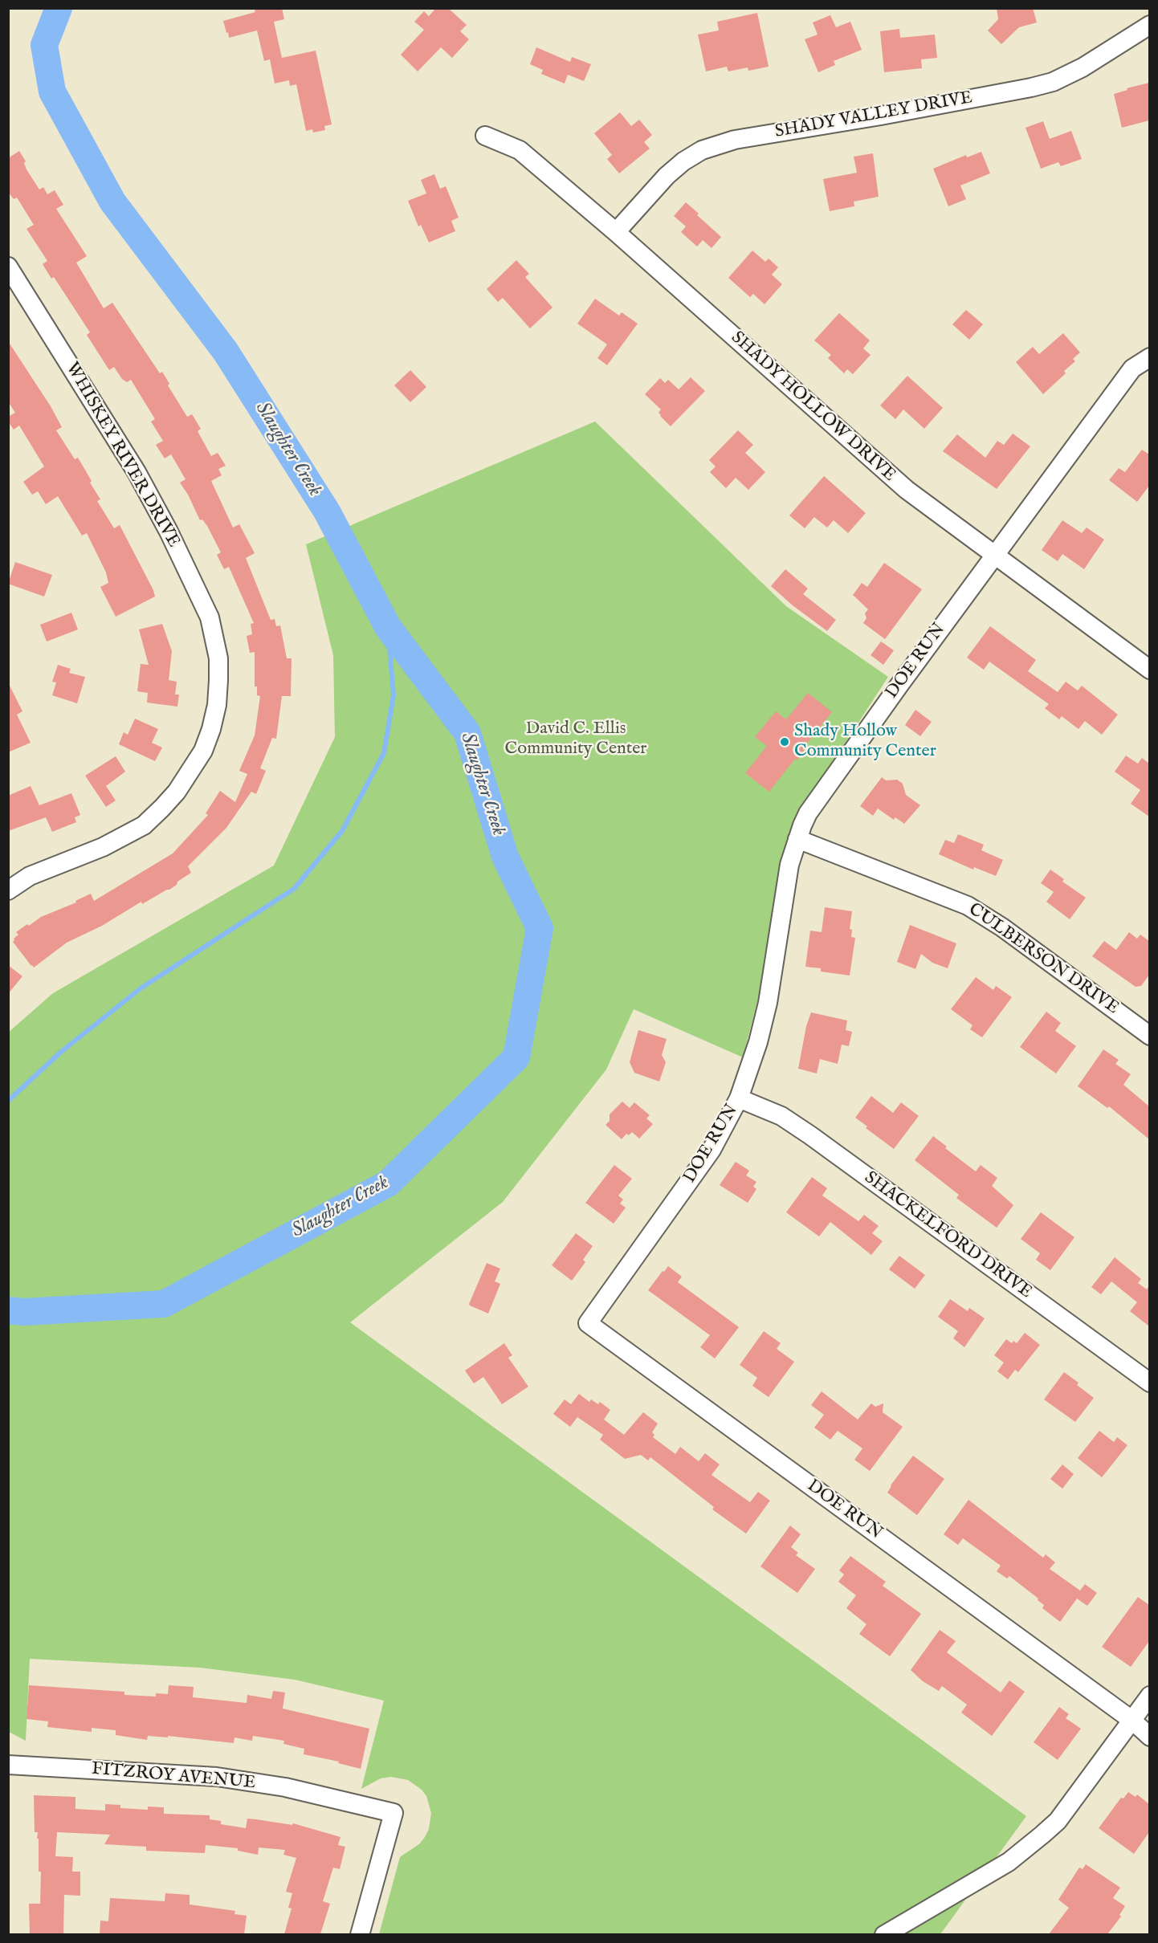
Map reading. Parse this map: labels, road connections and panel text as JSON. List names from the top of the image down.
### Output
{
  "streets": {
    "street": [
      "SHADY VALLEY DRIVE",
      "SHADY HOLLOW DRIVE",
      "WHISKEY RIVER DRIVE",
      "DOE RUN",
      "CULBERSON DRIVE",
      "SHACKELFORD DRIVE",
      "FITZROY AVENUE"
    ]
  },
  "crossings": [
    ["SHADY VALLEY DRIVE", "SHADY HOLLOW DRIVE"],
    ["SHADY HOLLOW DRIVE", "DOE RUN"],
    ["DOE RUN", "CULBERSON DRIVE"],
    ["DOE RUN", "SHACKELFORD DRIVE"]
  ],
  "water": ["Slaughter Creek"],
  "parks": ["David C. Ellis Community Center"],
  "places": ["Shady Hollow Community Center"]
}
